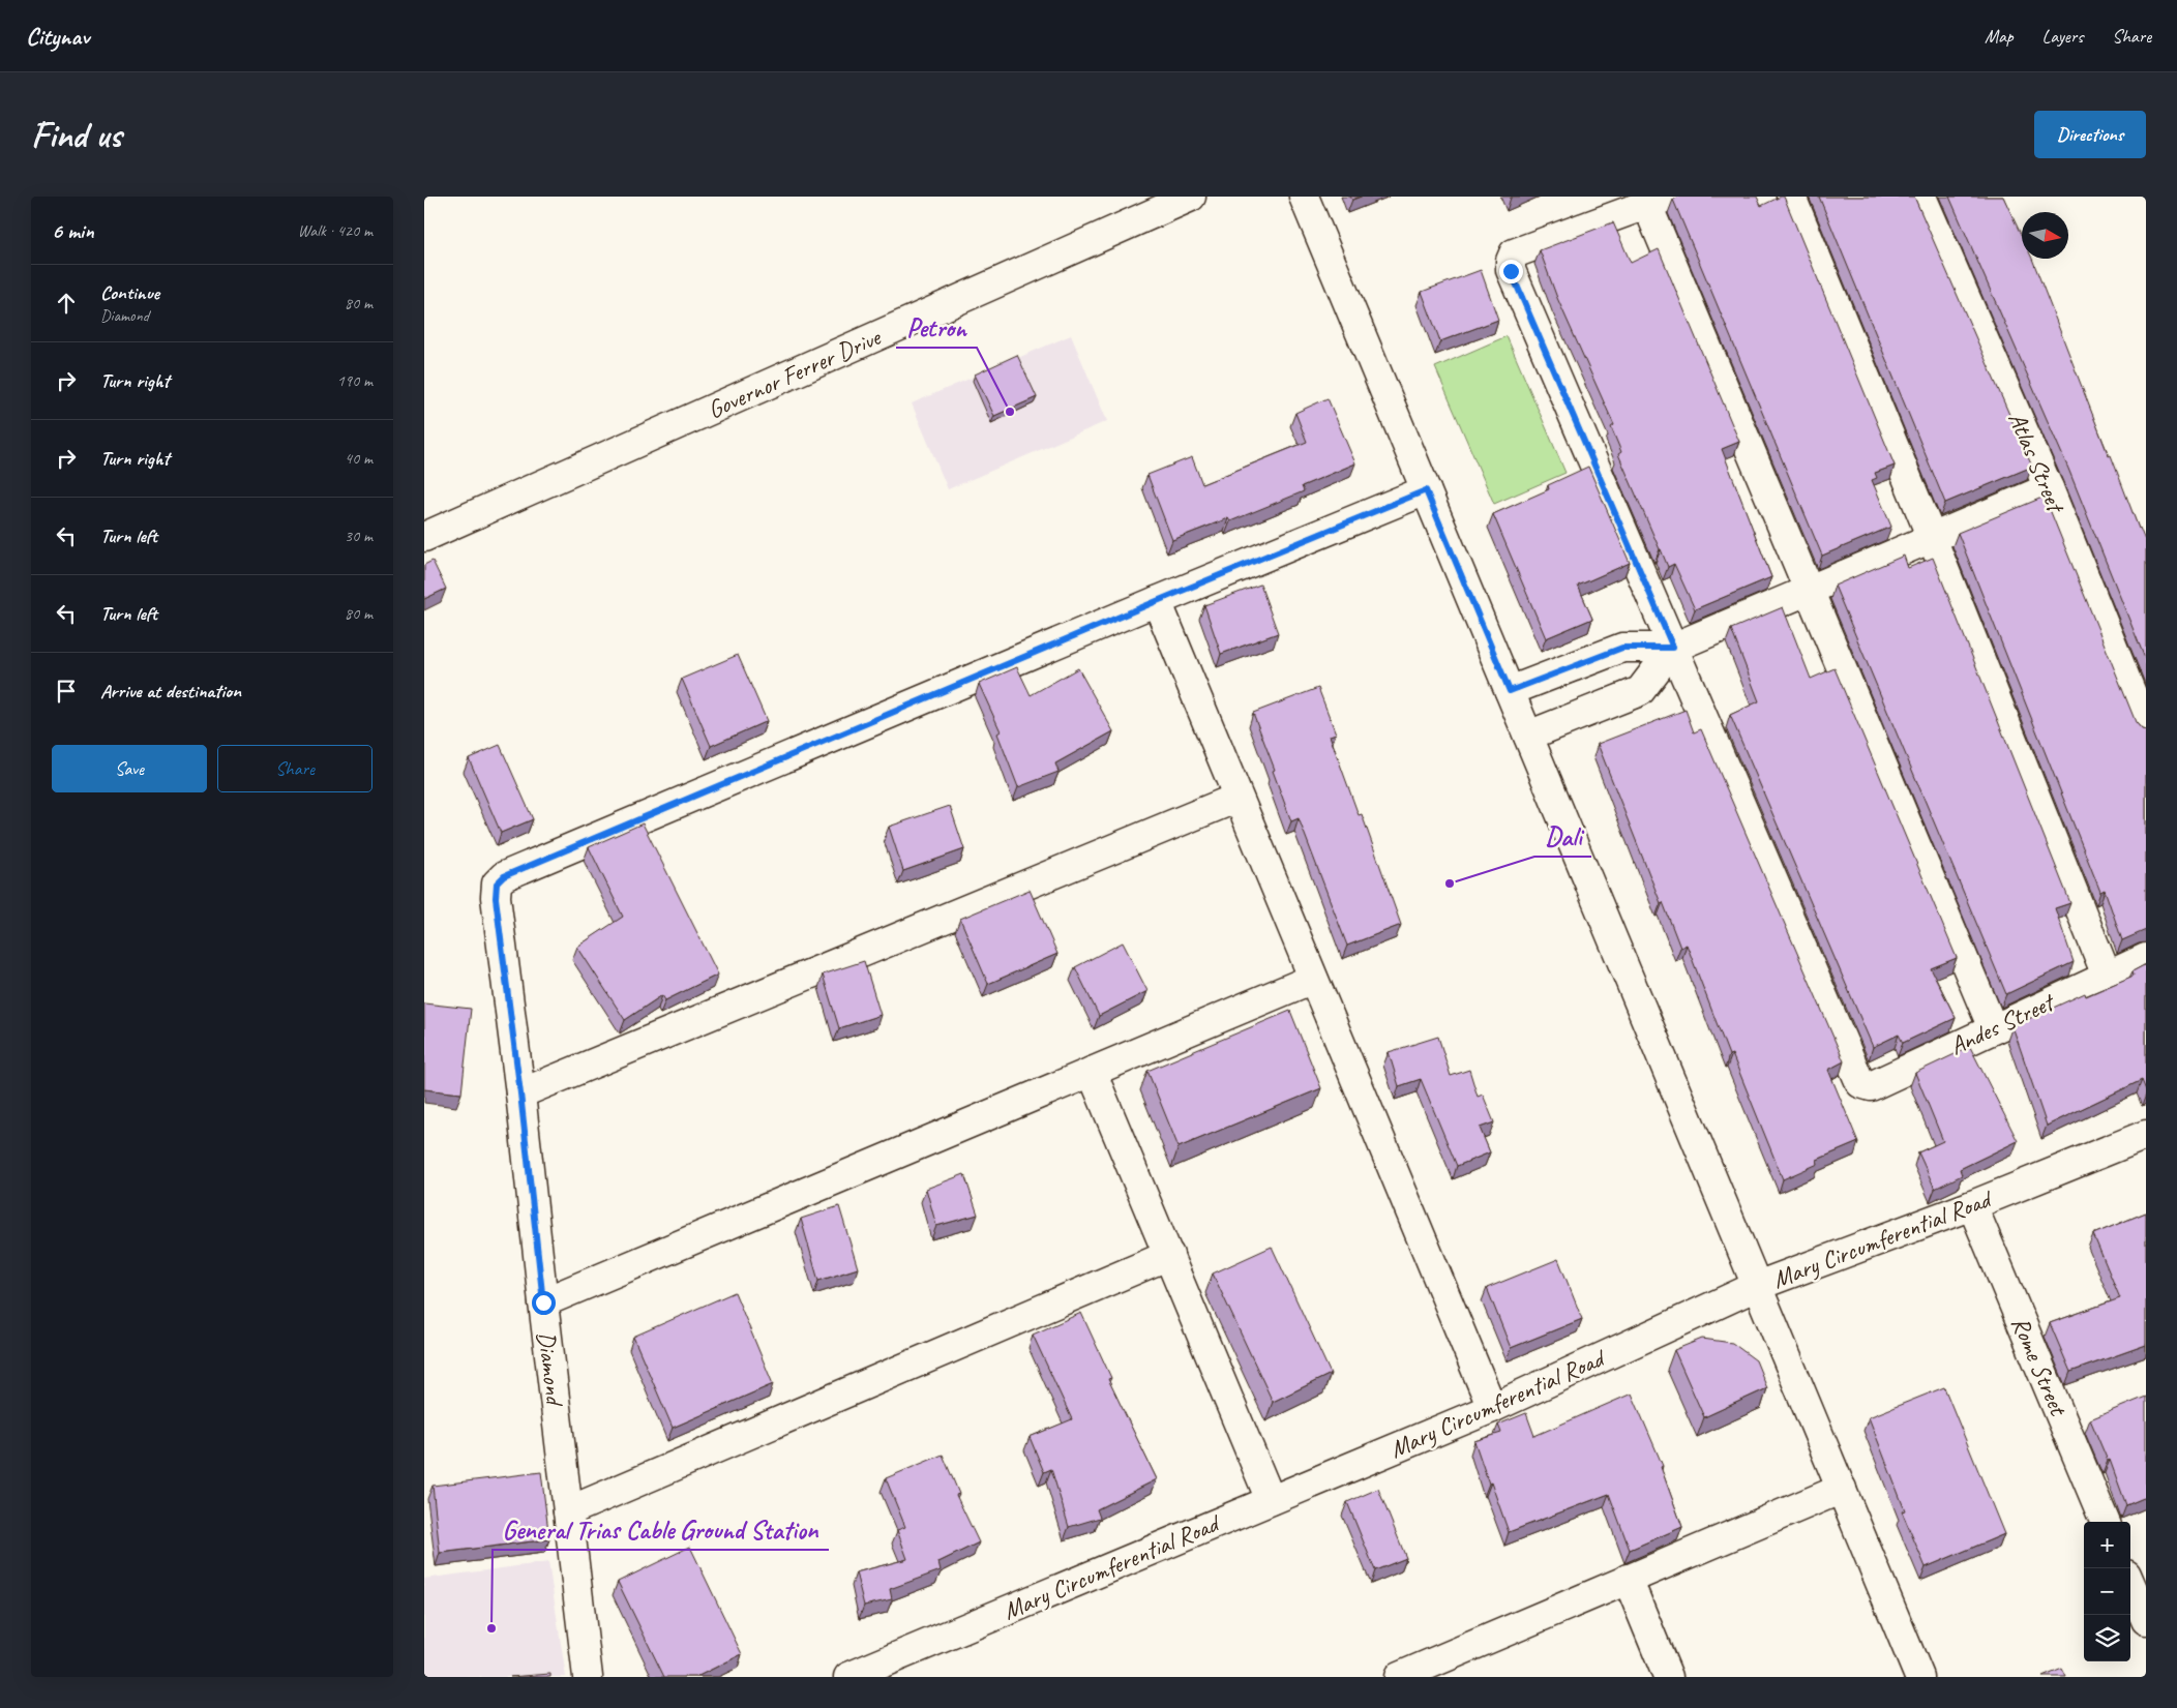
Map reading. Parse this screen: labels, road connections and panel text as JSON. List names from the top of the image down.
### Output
{
  "streets": {
    "street": [
      "Governor Ferrer Drive",
      "Atlas Street",
      "Andes Street",
      "Mary Circumferential Road",
      "Rome Street",
      "Diamond"
    ]
  },
  "crossings": [
    ["Mary Circumferential Road", "Rome Street"]
  ],
  "places": ["Petron", "Dali", "General Trias Cable Ground Station"],
  "north": "right",
  "page": {
    "header": "Citynav",
    "nav": ["Map", "Layers", "Share"],
    "buttons": [
      "Directions",
      ["Save", "Share"]
    ],
    "title": "Find us",
    "heading": ["6 min", "Walk · 420 m"],
    "list": [
      ["Continue", "Diamond", "80 m"],
      ["Turn right", "190 m"],
      ["Turn right", "40 m"],
      ["Turn left", "30 m"],
      ["Turn left", "80 m"],
      "Arrive at destination"
    ],
    "map_buttons": ["+", "−"]
  }
}
